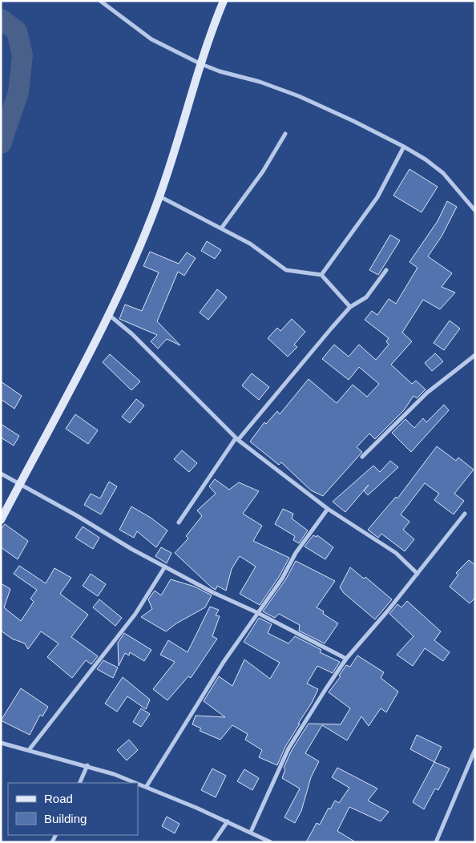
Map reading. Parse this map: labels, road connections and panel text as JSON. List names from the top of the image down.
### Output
{
  "legend": ["Road", "Building"]
}
